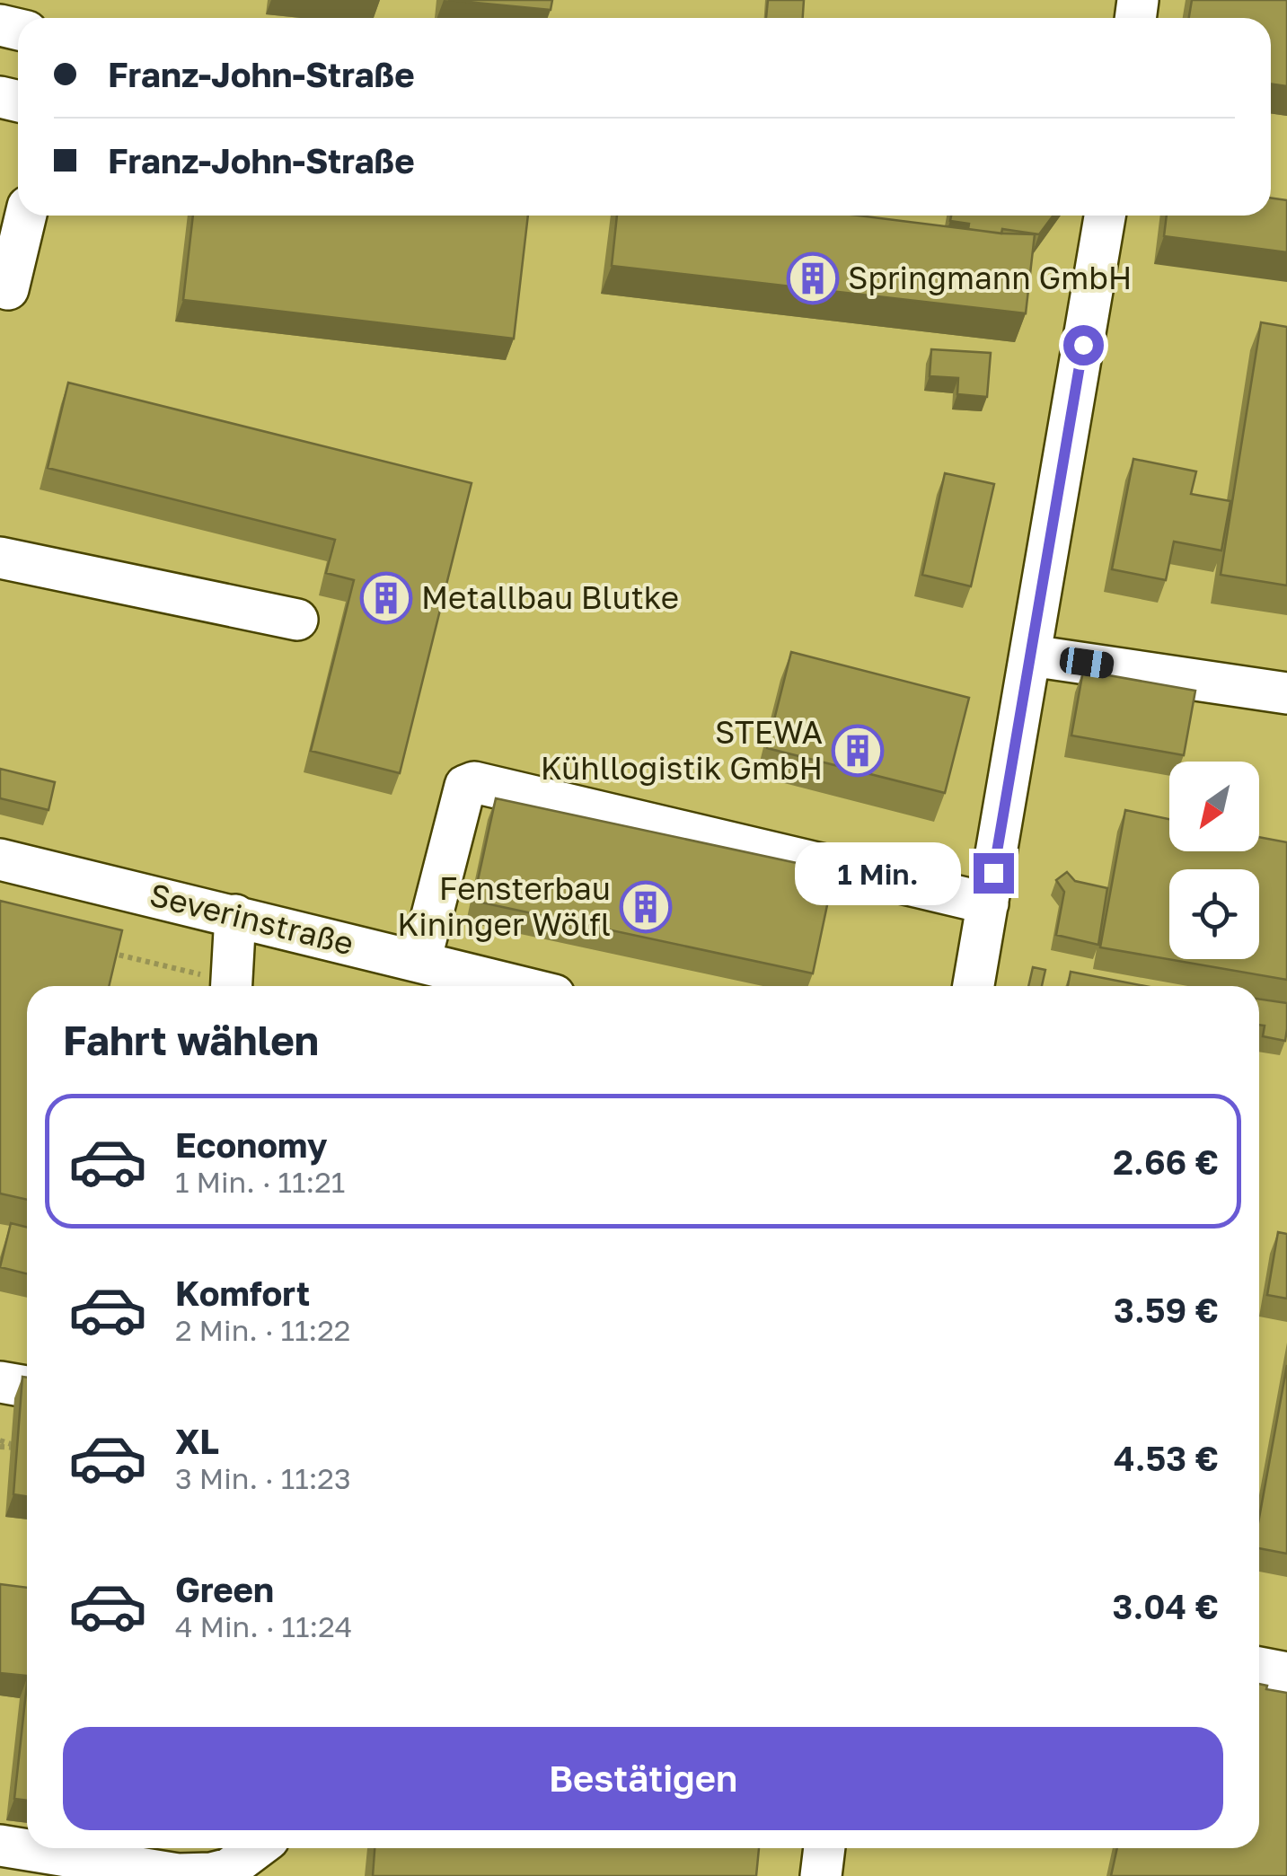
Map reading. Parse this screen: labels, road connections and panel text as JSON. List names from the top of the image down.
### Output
{
  "streets": {
    "street": ["Severinstraße"]
  },
  "places": {
    "building": [
      "Springmann GmbH",
      "Metallbau Blutke",
      "STEWA Kühllogistik GmbH",
      "Fensterbau Kininger Wölfl"
    ]
  },
  "north": "bottom left",
  "page": {
    "banner": ["Franz-John-Straße", "Franz-John-Straße"],
    "bubble": "1 Min.",
    "heading": "Fahrt wählen",
    "list": [
      {
        "name": "Economy",
        "note": "1 Min. · 11:21",
        "value": "2.66 €"
      },
      {
        "name": "Komfort",
        "note": "2 Min. · 11:22",
        "value": "3.59 €"
      },
      {
        "name": "XL",
        "note": "3 Min. · 11:23",
        "value": "4.53 €"
      },
      {
        "name": "Green",
        "note": "4 Min. · 11:24",
        "value": "3.04 €"
      }
    ],
    "buttons": "Bestätigen"
  }
}
